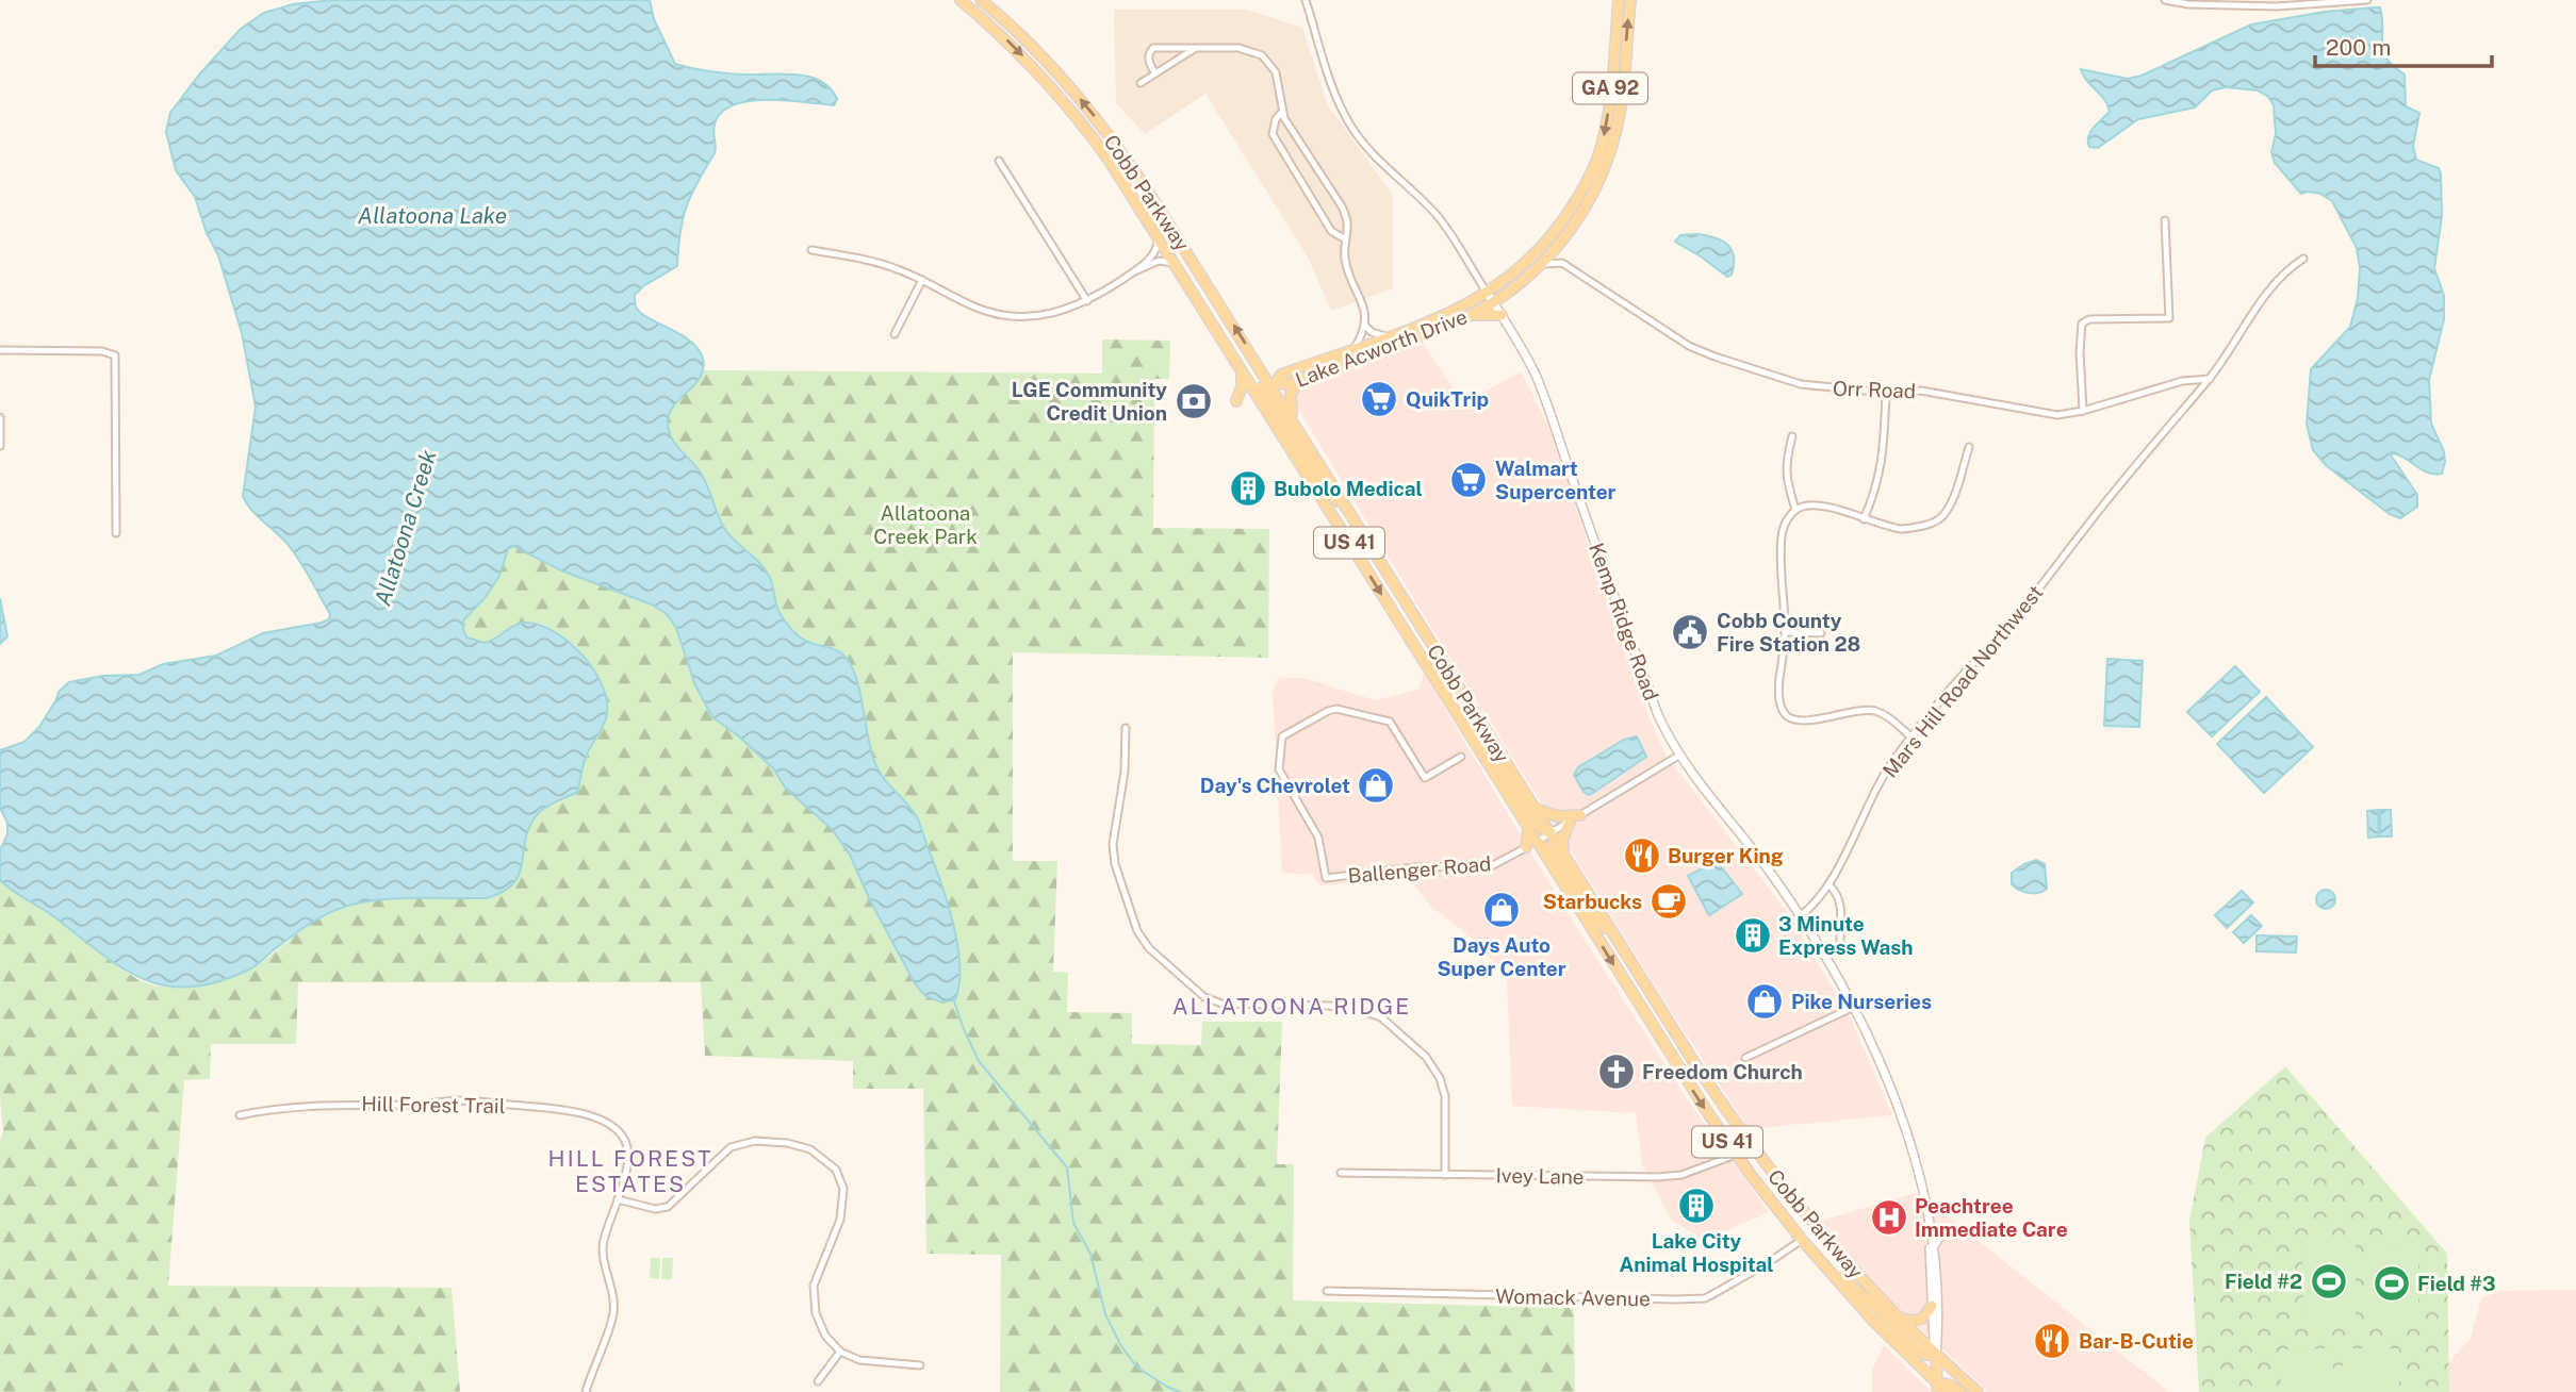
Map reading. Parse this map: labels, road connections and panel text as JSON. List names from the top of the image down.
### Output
{
  "streets": {
    "main road": [
      "GA 92",
      "Cobb Parkway",
      "Lake Acworth Drive",
      "US 41"
    ],
    "street": [
      "Orr Road",
      "Kemp Ridge Road",
      "Mars Hill Road Northwest",
      "Ballenger Road",
      "Hill Forest Trail",
      "Ivey Lane",
      "Womack Avenue"
    ]
  },
  "crossings": [
    ["Cobb Parkway", "Lake Acworth Drive"],
    ["Cobb Parkway", "Ballenger Road"],
    ["Cobb Parkway", "Ivey Lane"],
    ["Cobb Parkway", "Womack Avenue"],
    ["Lake Acworth Drive", "Kemp Ridge Road"],
    ["Orr Road", "Mars Hill Road Northwest"],
    ["Kemp Ridge Road", "Mars Hill Road Northwest"],
    ["Kemp Ridge Road", "Ballenger Road"]
  ],
  "districts": ["ALLATOONA RIDGE", "HILL FOREST ESTATES"],
  "water": ["Allatoona Lake", "Allatoona Creek"],
  "parks": ["Allatoona Creek Park"],
  "places": {
    "supermarket": ["QuikTrip", "Walmart Supercenter"],
    "bank": ["LGE Community Credit Union"],
    "building": ["Bubolo Medical", "3 Minute Express Wash", "Lake City Animal Hospital"],
    "public building": ["Cobb County Fire Station 28"],
    "shop": ["Day's Chevrolet", "Days Auto Super Center", "Pike Nurseries"],
    "restaurant": ["Burger King", "Bar-B-Cutie"],
    "cafe": ["Starbucks"],
    "church": ["Freedom Church"],
    "hospital": ["Peachtree Immediate Care"],
    "sports": ["Field #2", "Field #3"]
  },
  "scale_bar": "200 m"
}
